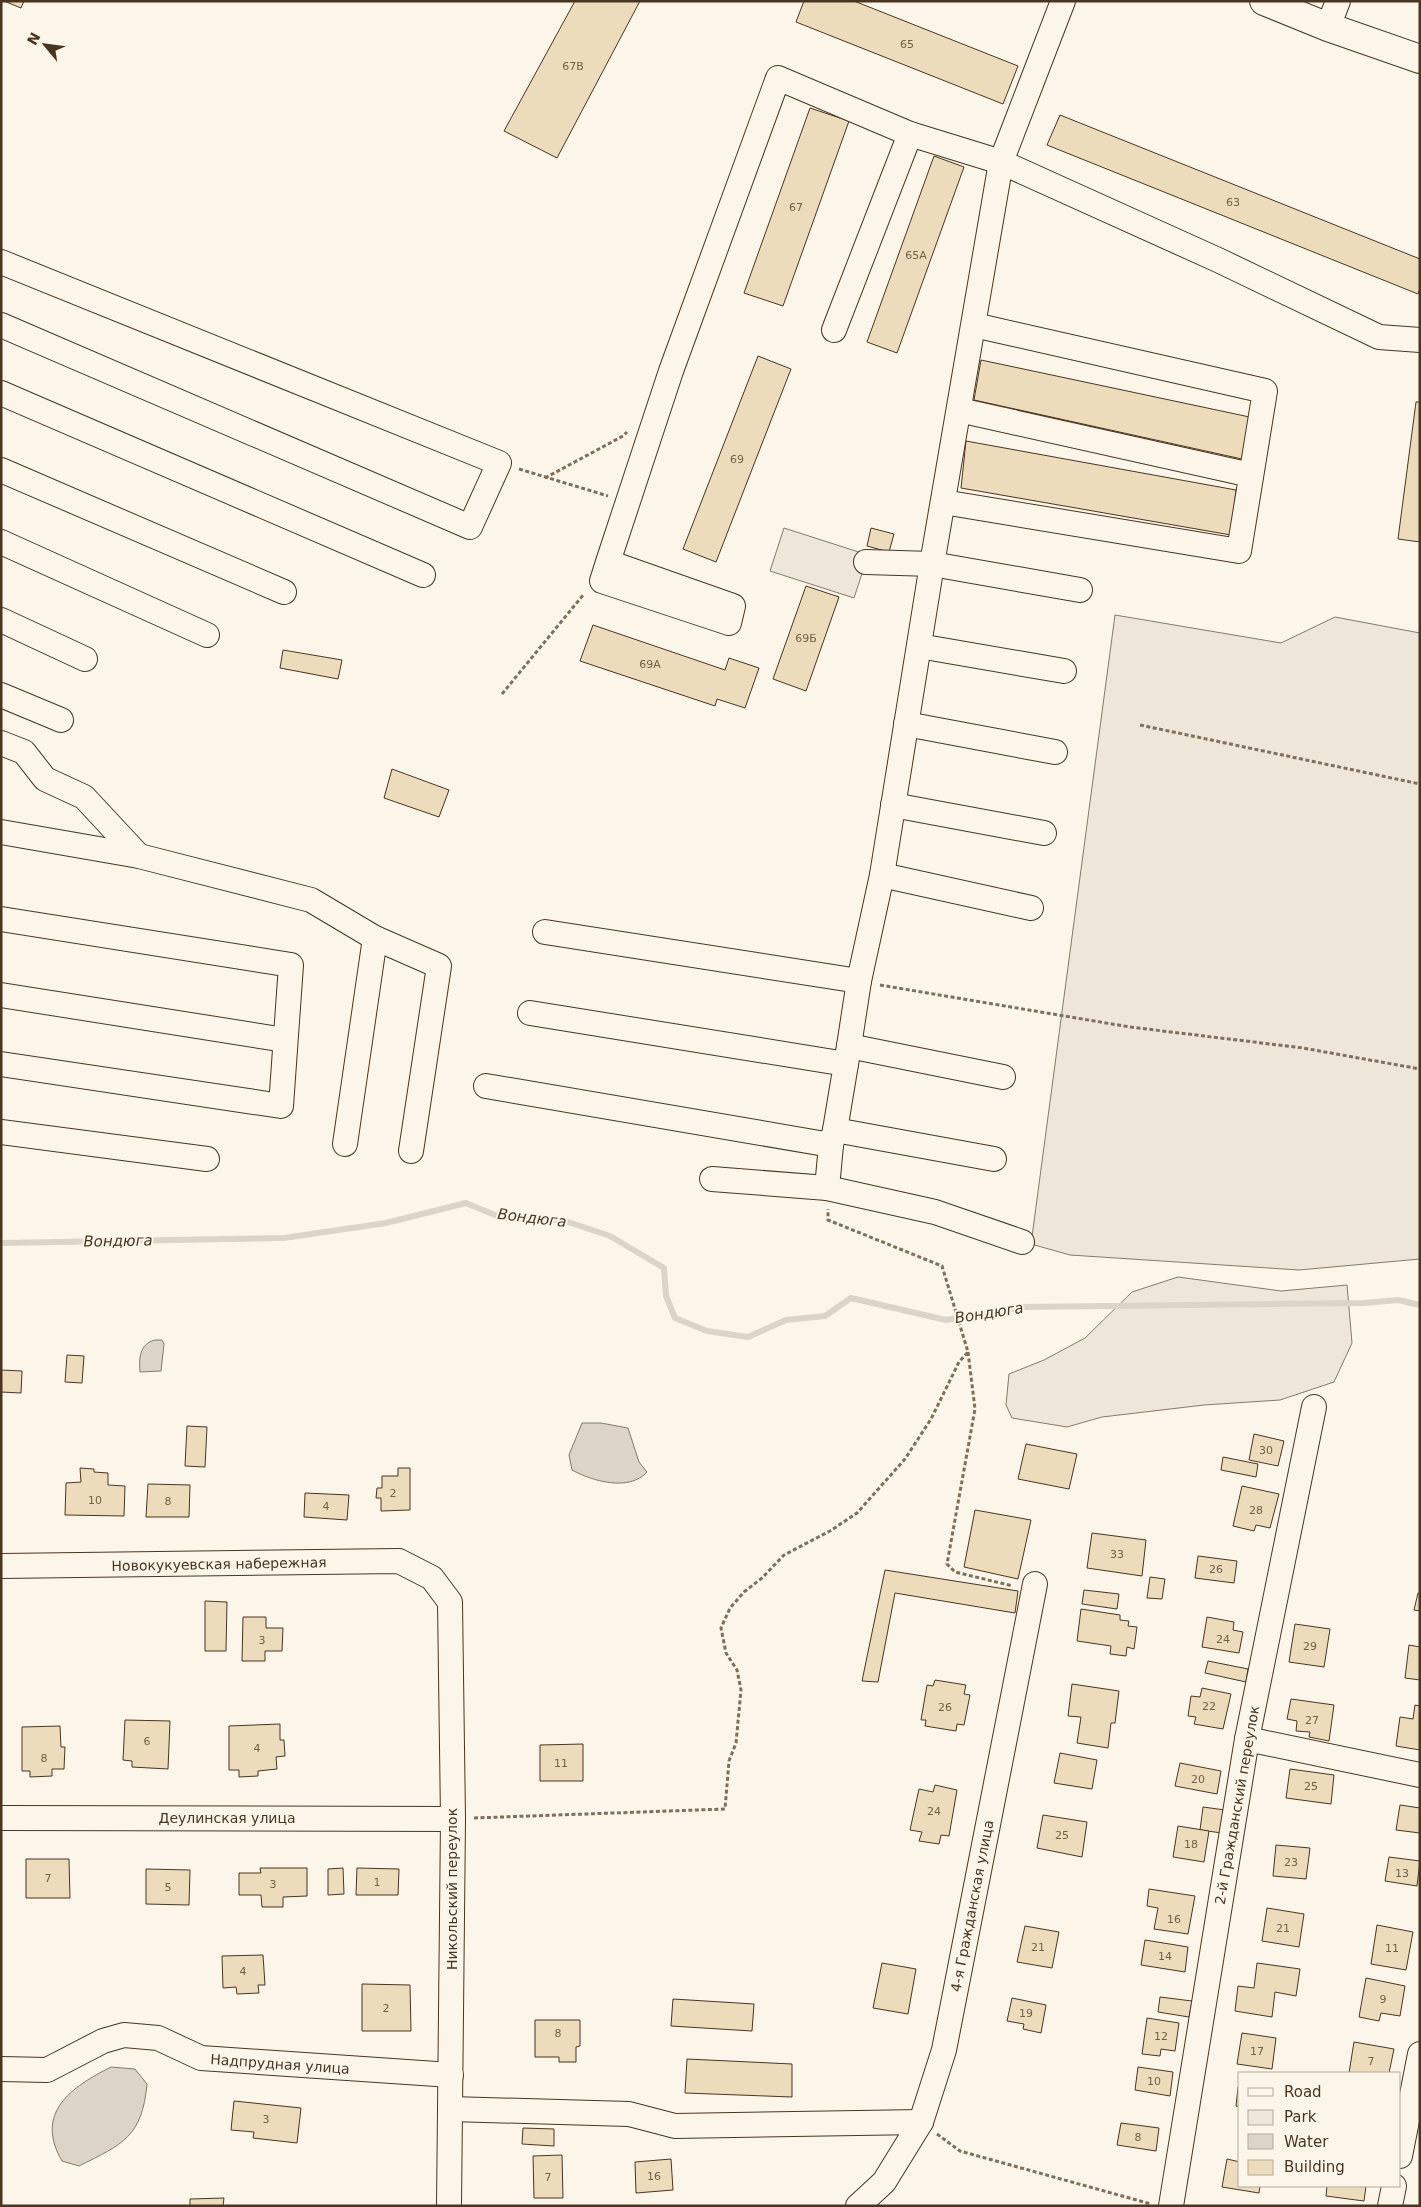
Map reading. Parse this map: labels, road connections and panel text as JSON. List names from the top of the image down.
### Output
{
  "streets": {
    "street": [
      "Новокукуевская набережная",
      "2-й Гражданский переулок",
      "Деулинская улица",
      "Никольский переулок",
      "4-я Гражданская улица",
      "Надпрудная улица"
    ]
  },
  "crossings": [
    ["Новокукуевская набережная", "Никольский переулок"],
    ["Деулинская улица", "Никольский переулок"],
    ["Никольский переулок", "Надпрудная улица"]
  ],
  "water": ["Вондюга"],
  "house_numbers": [
    "65",
    "67В",
    "63",
    "67",
    "65А",
    "69",
    "69Б",
    "69А",
    "30",
    "2",
    "10",
    "8",
    "4",
    "28",
    "33",
    "26",
    "24",
    "3",
    "29",
    "22",
    "26",
    "27",
    "6",
    "4",
    "8",
    "11",
    "20",
    "25",
    "24",
    "25",
    "18",
    "23",
    "13",
    "7",
    "1",
    "3",
    "5",
    "16",
    "21",
    "21",
    "11",
    "14",
    "4",
    "9",
    "2",
    "19",
    "8",
    "12",
    "17",
    "7",
    "10",
    "3",
    "8",
    "16",
    "7"
  ],
  "legend": [
    "Road",
    "Park",
    "Water",
    "Building"
  ],
  "north": "top left"
}
